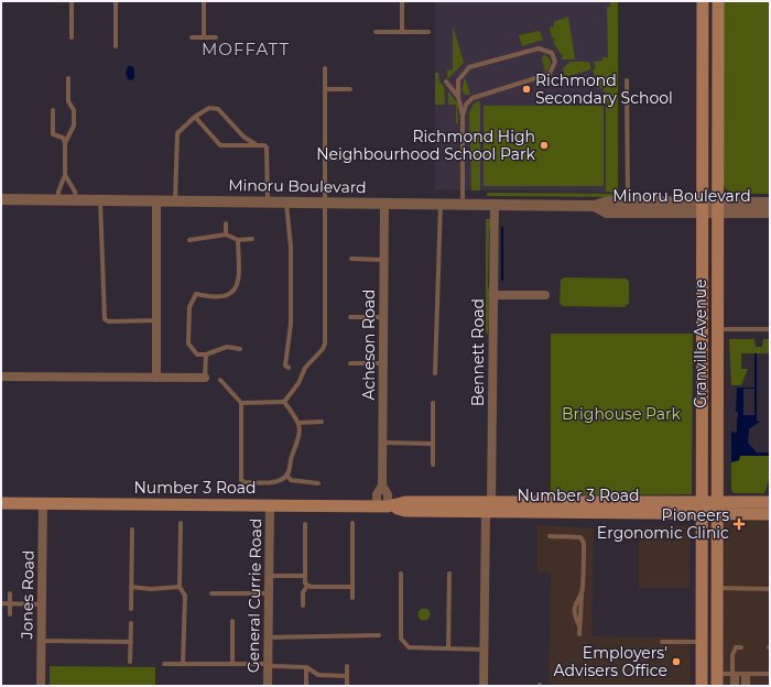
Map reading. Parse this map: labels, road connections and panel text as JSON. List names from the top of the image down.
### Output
{
  "streets": {
    "main road": ["Granville Avenue", "Number 3 Road"],
    "street": [
      "Minoru Boulevard",
      "Acheson Road",
      "Bennett Road",
      "Jones Road",
      "General Currie Road"
    ]
  },
  "crossings": [
    ["Minoru Boulevard", "Granville Avenue"],
    ["Minoru Boulevard", "Acheson Road"],
    ["Minoru Boulevard", "Bennett Road"],
    ["Granville Avenue", "Number 3 Road"],
    ["Acheson Road", "Number 3 Road"],
    ["Bennett Road", "Number 3 Road"],
    ["Number 3 Road", "Jones Road"],
    ["Number 3 Road", "General Currie Road"]
  ],
  "districts": ["MOFFATT"],
  "parks": ["Brighouse Park"],
  "places": {
    "other": ["Richmond Secondary School", "Richmond High Neighbourhood School Park", "Employers' Advisers Office"],
    "health": ["Pioneers Ergonomic Clinic"]
  }
}
